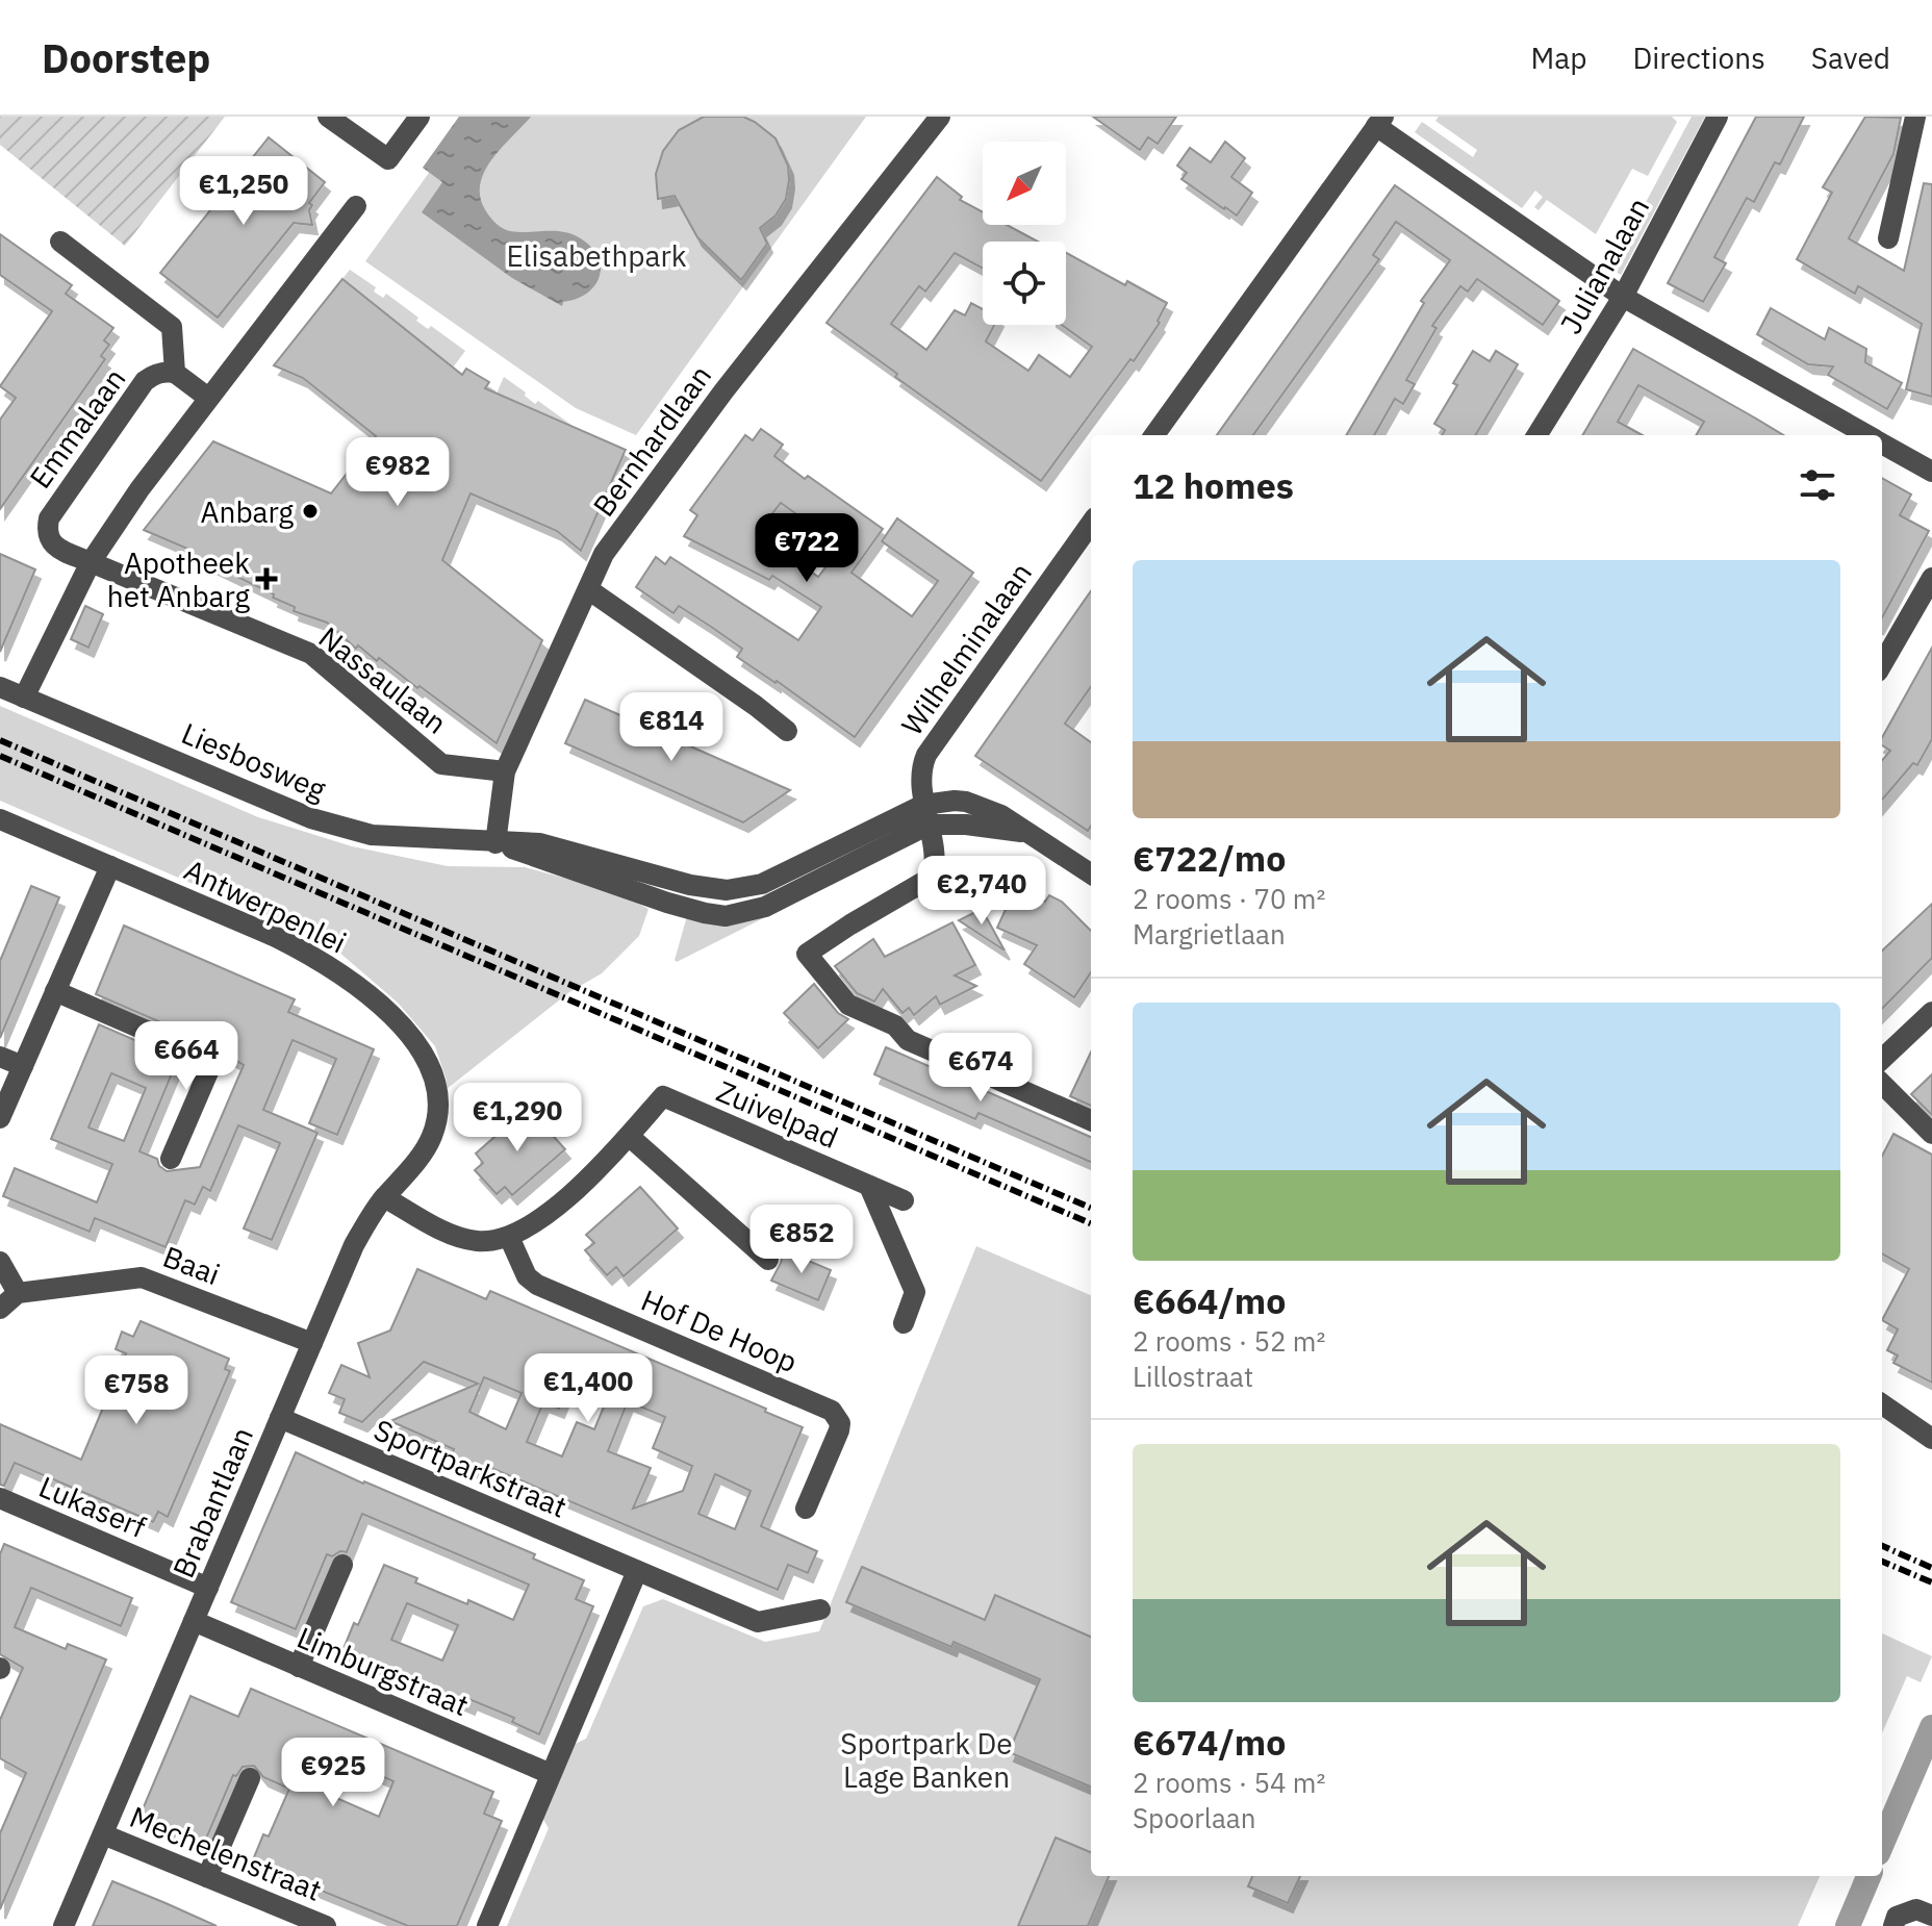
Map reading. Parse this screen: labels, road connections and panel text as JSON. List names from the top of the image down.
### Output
{
  "streets": {
    "street": [
      "Julianalaan",
      "Emmalaan",
      "Bernhardlaan",
      "Wilhelminalaan",
      "Nassaulaan",
      "Liesbosweg",
      "Antwerpenlei",
      "Zuivelpad",
      "Baai",
      "Hof De Hoop",
      "Sportparkstraat",
      "Brabantlaan",
      "Lukaserf",
      "Limburgstraat",
      "Mechelenstraat"
    ]
  },
  "crossings": [
    ["Emmalaan", "Nassaulaan"],
    ["Bernhardlaan", "Nassaulaan"],
    ["Bernhardlaan", "Liesbosweg"],
    ["Wilhelminalaan", "Liesbosweg"],
    ["Antwerpenlei", "Brabantlaan"],
    ["Baai", "Brabantlaan"],
    ["Sportparkstraat", "Brabantlaan"],
    ["Brabantlaan", "Lukaserf"],
    ["Brabantlaan", "Limburgstraat"],
    ["Brabantlaan", "Mechelenstraat"]
  ],
  "parks": ["Elisabethpark", "Sportpark De Lage Banken"],
  "places": {
    "other": ["Anbarg"],
    "health": ["Apotheek het Anbarg"]
  },
  "north": "bottom left",
  "page": {
    "header": "Doorstep",
    "nav": ["Map", "Directions", "Saved"],
    "price": [
      "€1,250",
      "€982",
      "€722",
      "€814",
      "€2,740",
      "€664",
      "€674",
      "€1,290",
      "€852",
      "€1,400",
      "€758",
      "€925"
    ],
    "heading": "12 homes",
    "list": [
      {
        "name": "€722/mo",
        "note": "2 rooms · 70 m² · Margrietlaan"
      },
      {
        "name": "€664/mo",
        "note": "2 rooms · 52 m² · Lillostraat"
      },
      {
        "name": "€674/mo",
        "note": "2 rooms · 54 m² · Spoorlaan"
      }
    ]
  }
}
